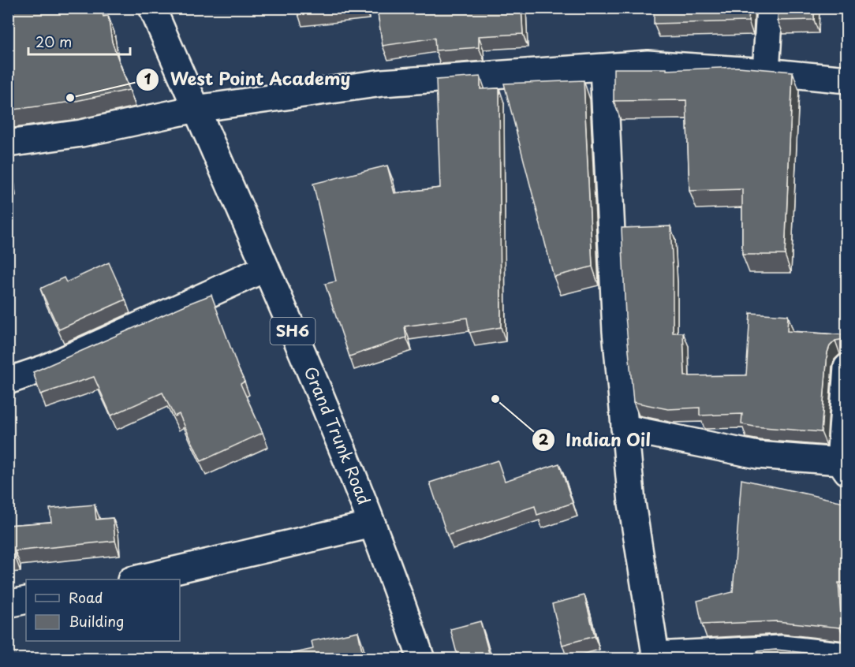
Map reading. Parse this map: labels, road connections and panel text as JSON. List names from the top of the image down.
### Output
{
  "streets": {
    "street": ["SH6", "Grand Trunk Road"]
  },
  "places": ["West Point Academy", "Indian Oil"],
  "legend": ["Road", "Building"],
  "scale_bar": "20 m"
}
